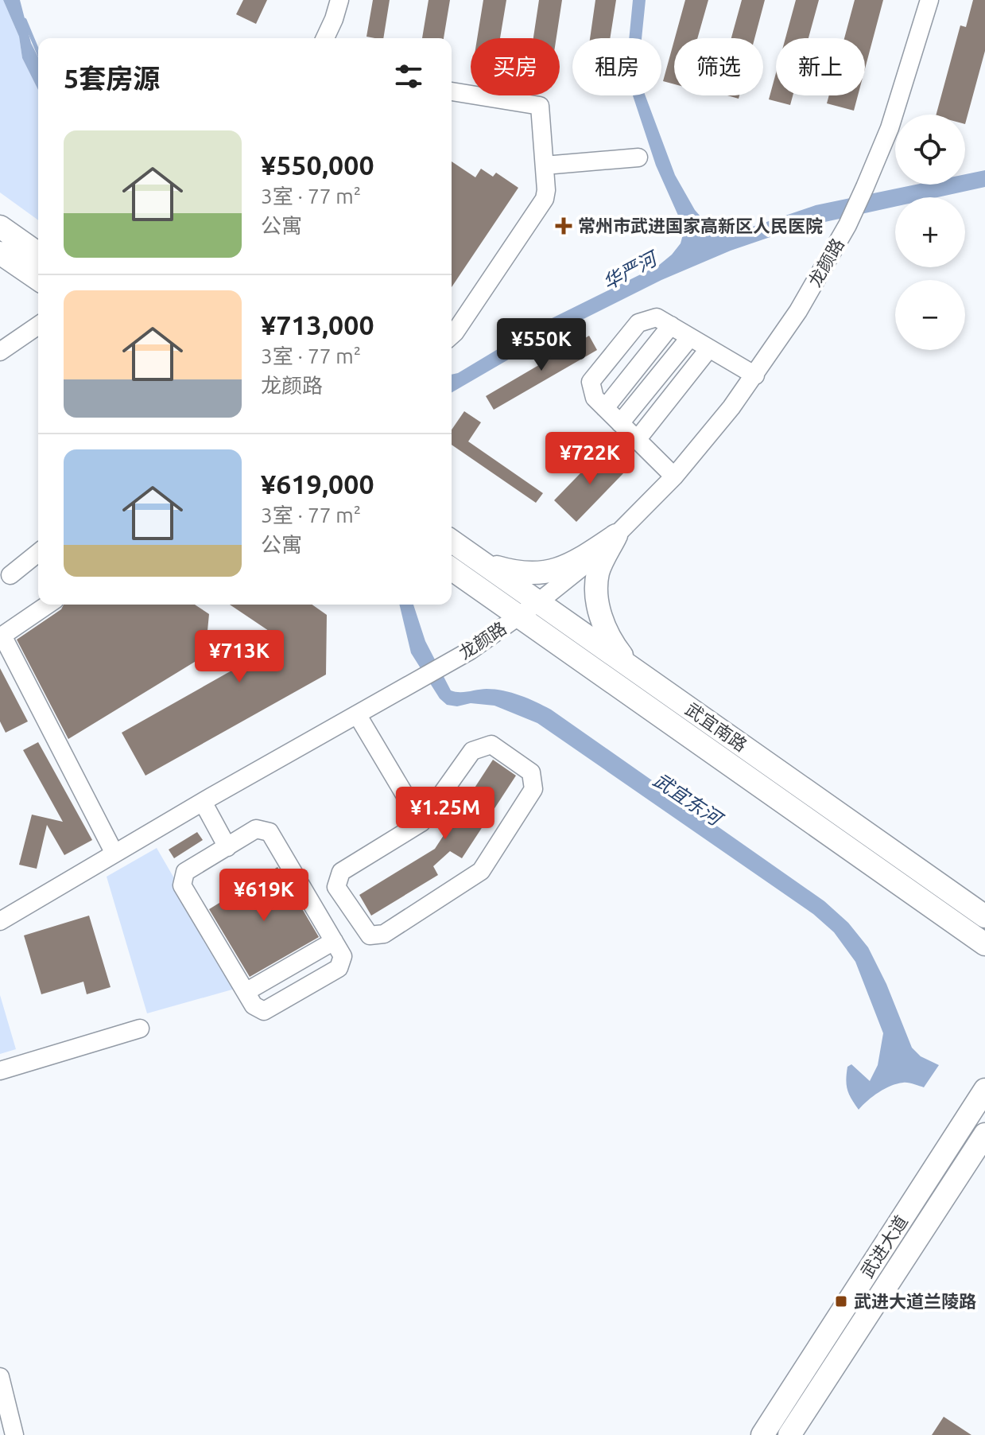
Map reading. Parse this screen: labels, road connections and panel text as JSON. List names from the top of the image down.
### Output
{
  "streets": {
    "main road": ["武宜南路", "武进大道"],
    "street": ["龙颜路"]
  },
  "crossings": [
    ["龙颜路", "武宜南路"]
  ],
  "water": ["华严河", "武宜东河"],
  "places": {
    "health": ["常州市武进国家高新区人民医院"],
    "transit": ["武进大道兰陵路"]
  },
  "page": {
    "chip": [
      "买房",
      "租房",
      "筛选",
      "新上"
    ],
    "heading": "5套房源",
    "map_buttons": ["+", "−"],
    "list": [
      {
        "name": "¥550,000",
        "note": "3室 · 77 m² · 公寓"
      },
      {
        "name": "¥713,000",
        "note": "3室 · 77 m² · 龙颜路"
      },
      {
        "name": "¥619,000",
        "note": "3室 · 77 m² · 公寓"
      }
    ],
    "price": [
      "¥550K",
      "¥722K",
      "¥713K",
      "¥1.25M",
      "¥619K"
    ]
  }
}
